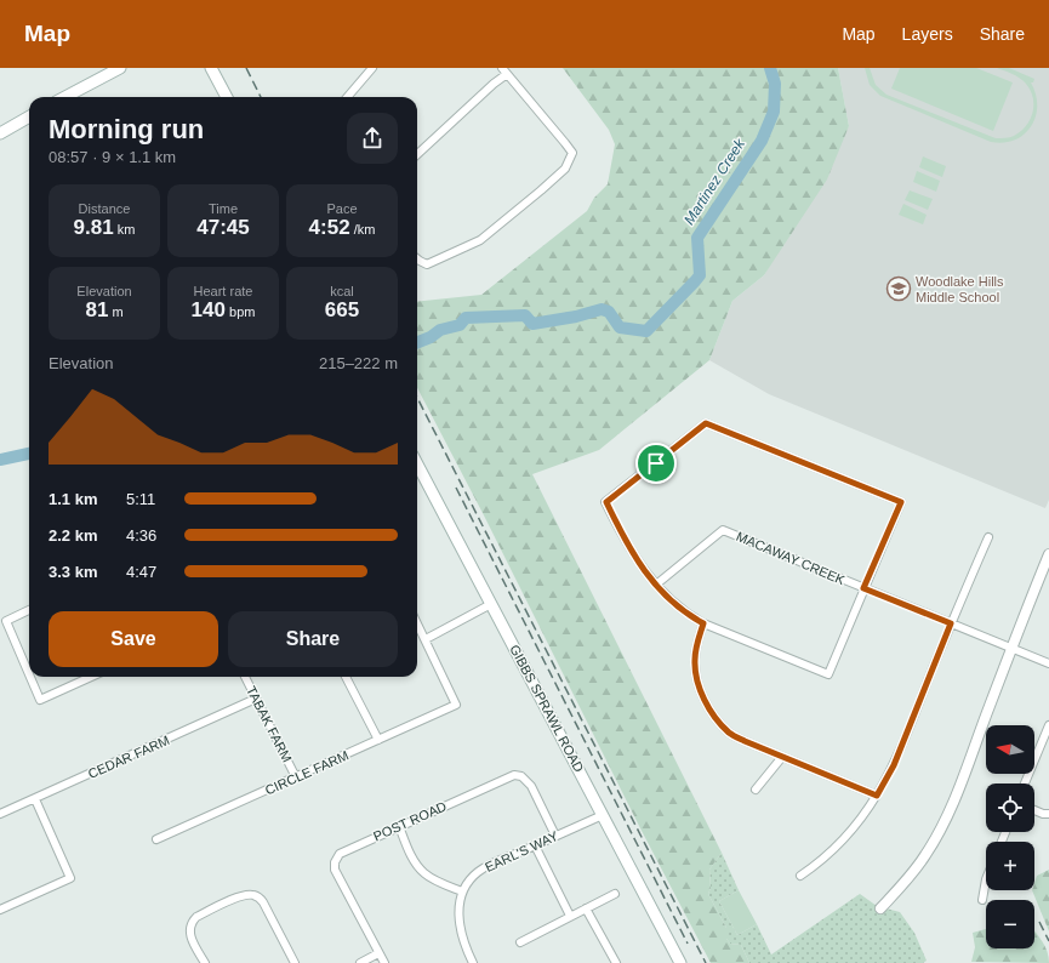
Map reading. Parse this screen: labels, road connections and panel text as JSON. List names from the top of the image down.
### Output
{
  "streets": {
    "main road": ["GIBBS SPRAWL ROAD"],
    "street": [
      "MACAWAY CREEK",
      "TABAK FARM",
      "CEDAR FARM",
      "CIRCLE FARM",
      "POST ROAD",
      "EARL'S WAY"
    ]
  },
  "crossings": [
    ["GIBBS SPRAWL ROAD", "EARL'S WAY"],
    ["TABAK FARM", "CEDAR FARM"],
    ["TABAK FARM", "CIRCLE FARM"],
    ["POST ROAD", "EARL'S WAY"]
  ],
  "water": ["Martinez Creek"],
  "places": {
    "school or university": ["Woodlake Hills Middle School"]
  },
  "north": "left",
  "page": {
    "header": "Map",
    "nav": ["Map", "Layers", "Share"],
    "heading": ["Morning run", "08:57 · 9 × 1.1 km"],
    "stats": [
      ["Distance", "9.81 km"],
      ["Time", "47:45"],
      ["Pace", "4:52 /km"],
      ["Elevation", "81 m"],
      ["Heart rate", "140 bpm"],
      ["kcal", "665"]
    ],
    "chart": ["Elevation", "215–222 m"],
    "list": [
      {
        "name": "1.1 km",
        "note": "5:11"
      },
      {
        "name": "2.2 km",
        "note": "4:36"
      },
      {
        "name": "3.3 km",
        "note": "4:47"
      }
    ],
    "buttons": ["Save", "Share"],
    "map_buttons": ["+", "−"]
  }
}
